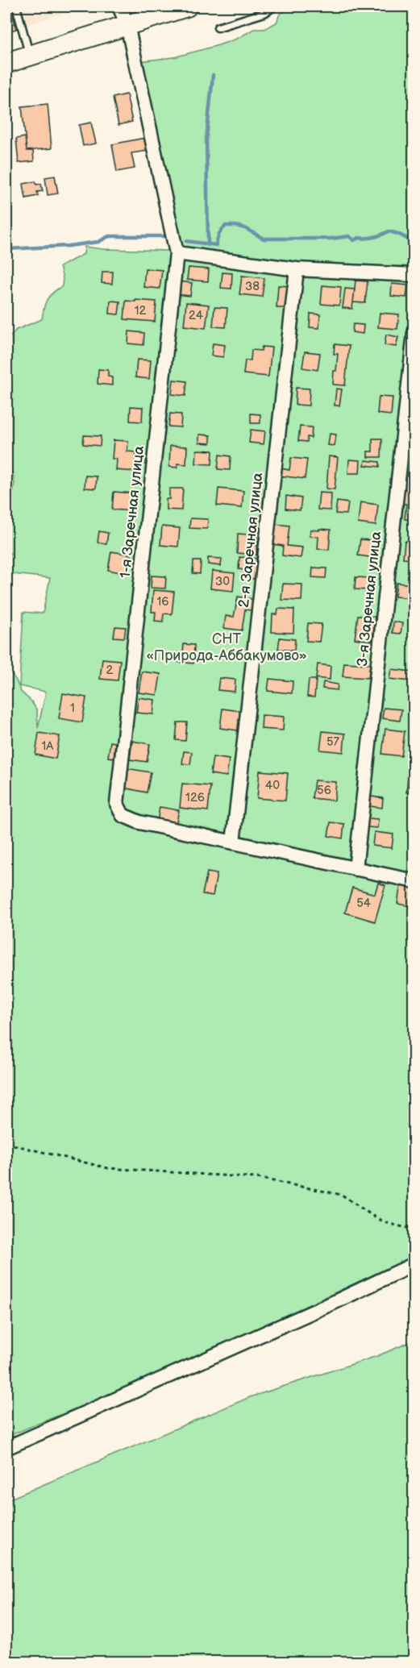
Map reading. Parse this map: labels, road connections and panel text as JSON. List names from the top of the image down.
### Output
{
  "streets": {
    "street": ["1-я Заречная улица", "2-я Заречная улица", "3-я Заречная улица"]
  },
  "crossings": [
    ["1-я Заречная улица", "2-я Заречная улица"],
    ["1-я Заречная улица", "3-я Заречная улица"]
  ],
  "parks": ["СНТ «Природа-Аббакумово»"],
  "house_numbers": [
    "38",
    "12",
    "24",
    "30",
    "16",
    "2",
    "1",
    "57",
    "1А",
    "40",
    "56",
    "126",
    "54"
  ]
}
